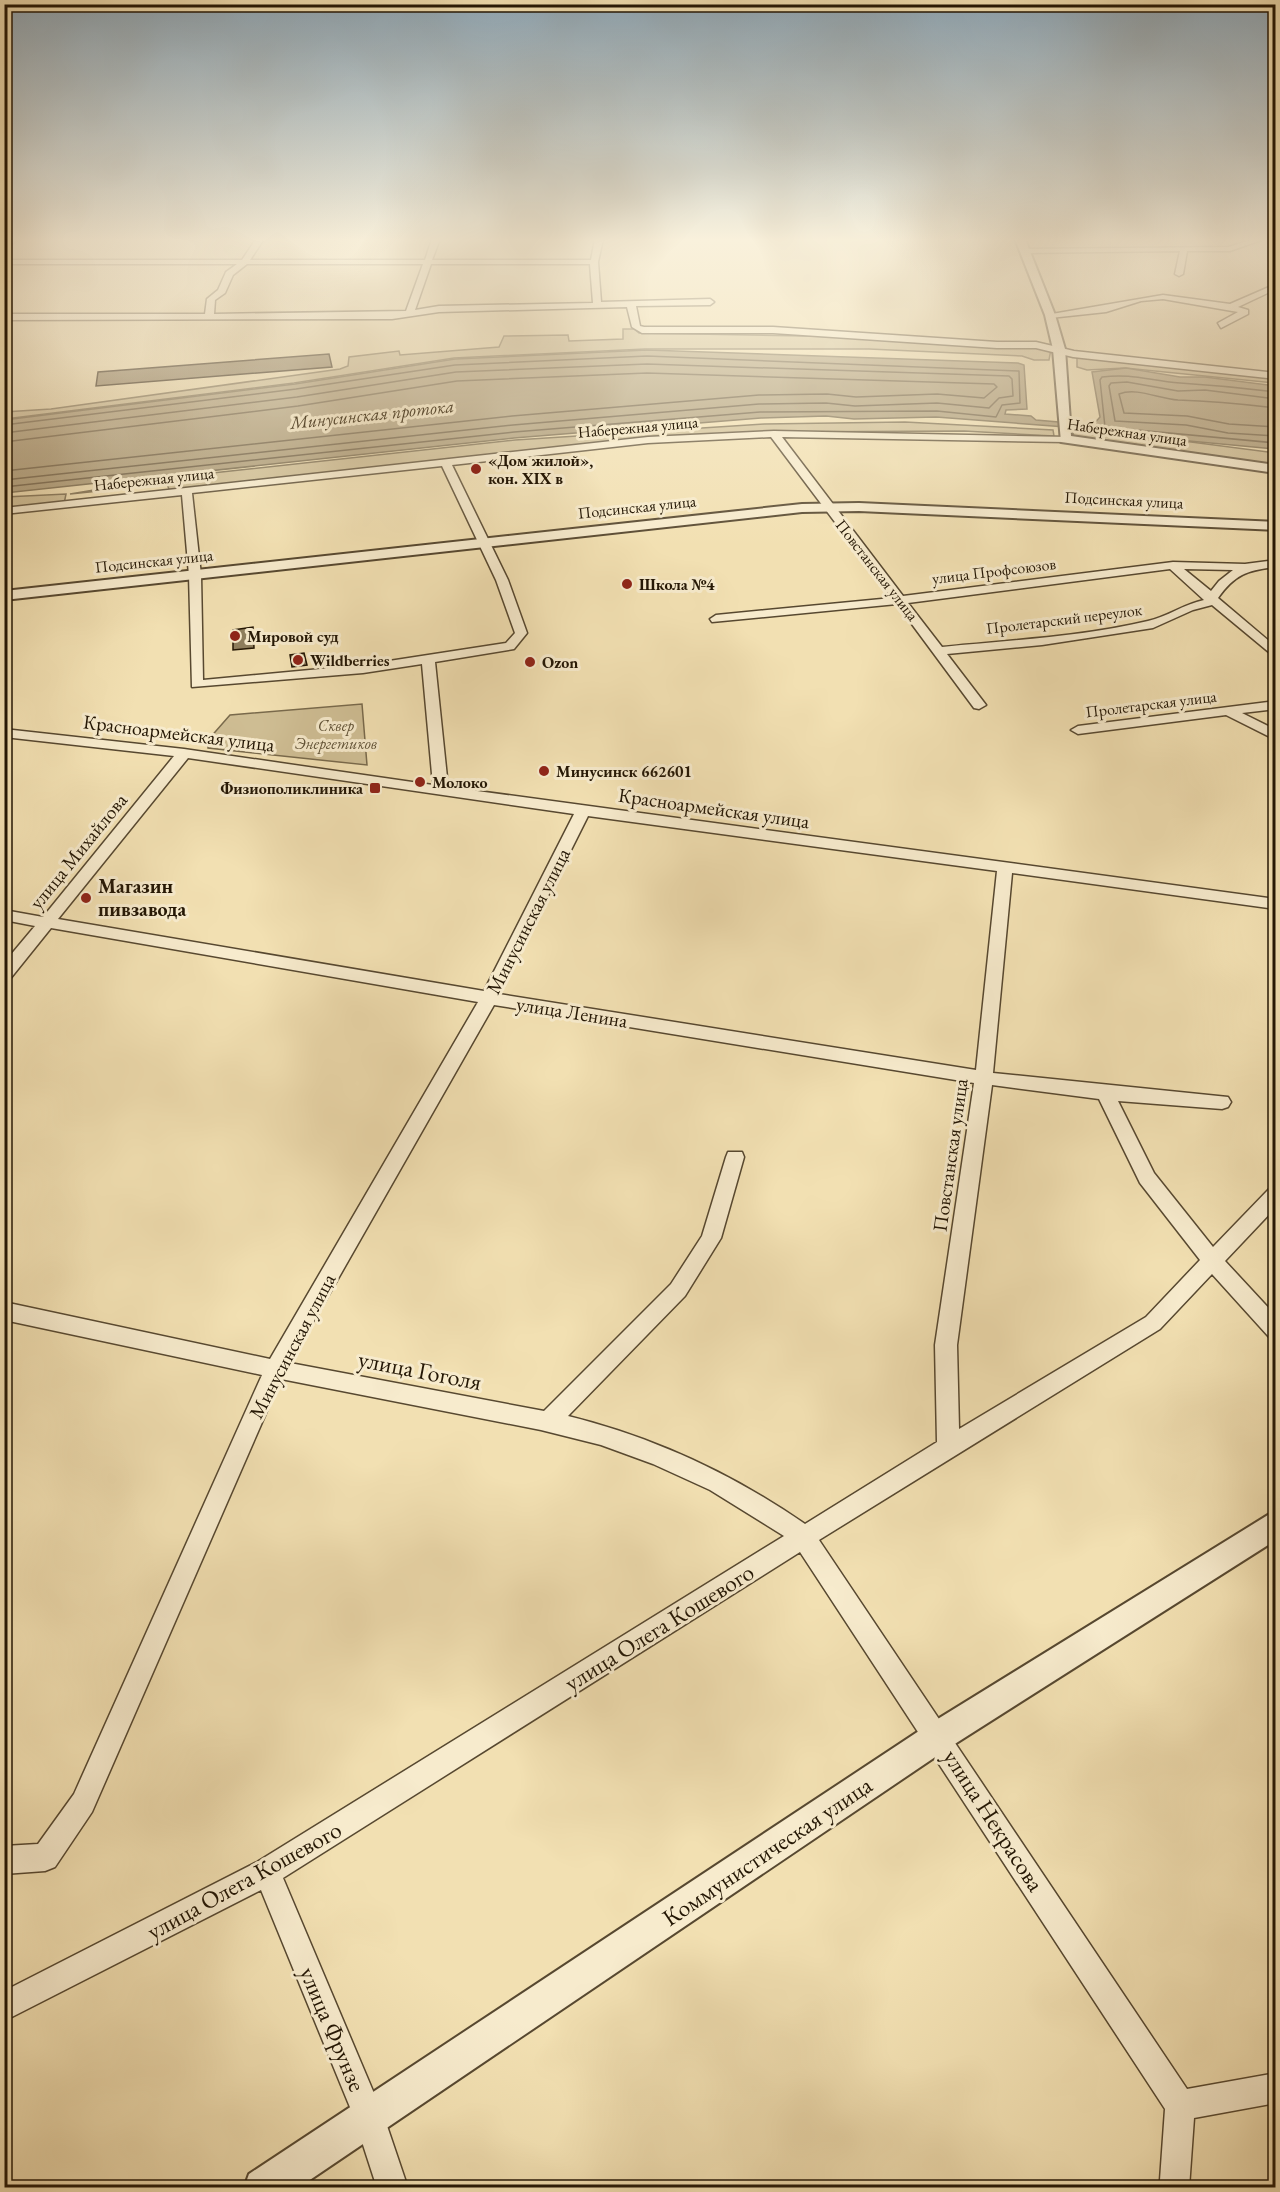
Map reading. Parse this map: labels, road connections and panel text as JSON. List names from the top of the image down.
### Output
{
  "streets": {
    "street": [
      "Набережная улица",
      "Подсинская улица",
      "Повстанская улица",
      "улица Профсоюзов",
      "Пролетарский переулок",
      "Пролетарская улица",
      "Красноармейская улица",
      "улица Михайлова",
      "Минусинская улица",
      "улица Ленина",
      "улица Гоголя",
      "улица Олега Кошевого",
      "улица Некрасова",
      "Коммунистическая улица",
      "улица Фрунзе"
    ]
  },
  "crossings": [
    ["Набережная улица", "Повстанская улица"],
    ["Подсинская улица", "Повстанская улица"],
    ["Повстанская улица", "улица Профсоюзов"],
    ["Повстанская улица", "Пролетарский переулок"],
    ["Повстанская улица", "Красноармейская улица"],
    ["Повстанская улица", "улица Ленина"],
    ["Повстанская улица", "улица Олега Кошевого"],
    ["улица Профсоюзов", "Пролетарский переулок"],
    ["Красноармейская улица", "улица Михайлова"],
    ["Красноармейская улица", "Минусинская улица"],
    ["улица Михайлова", "улица Ленина"],
    ["Минусинская улица", "улица Ленина"],
    ["Минусинская улица", "улица Гоголя"],
    ["улица Гоголя", "улица Олега Кошевого"],
    ["улица Гоголя", "улица Некрасова"],
    ["улица Олега Кошевого", "улица Некрасова"],
    ["улица Олега Кошевого", "улица Фрунзе"],
    ["улица Некрасова", "Коммунистическая улица"],
    ["Коммунистическая улица", "улица Фрунзе"]
  ],
  "water": ["Минусинская протока"],
  "parks": ["Сквер Энергетиков"],
  "places": {
    "other": [
      "«Дом жилой», кон. ХIХ в",
      "Школа №4",
      "Мировой суд",
      "Wildberries",
      "Ozon",
      "Минусинск 662601",
      "Молоко",
      "Магазин пивзавода"
    ],
    "transit": ["Физиополиклиника"]
  }
}
